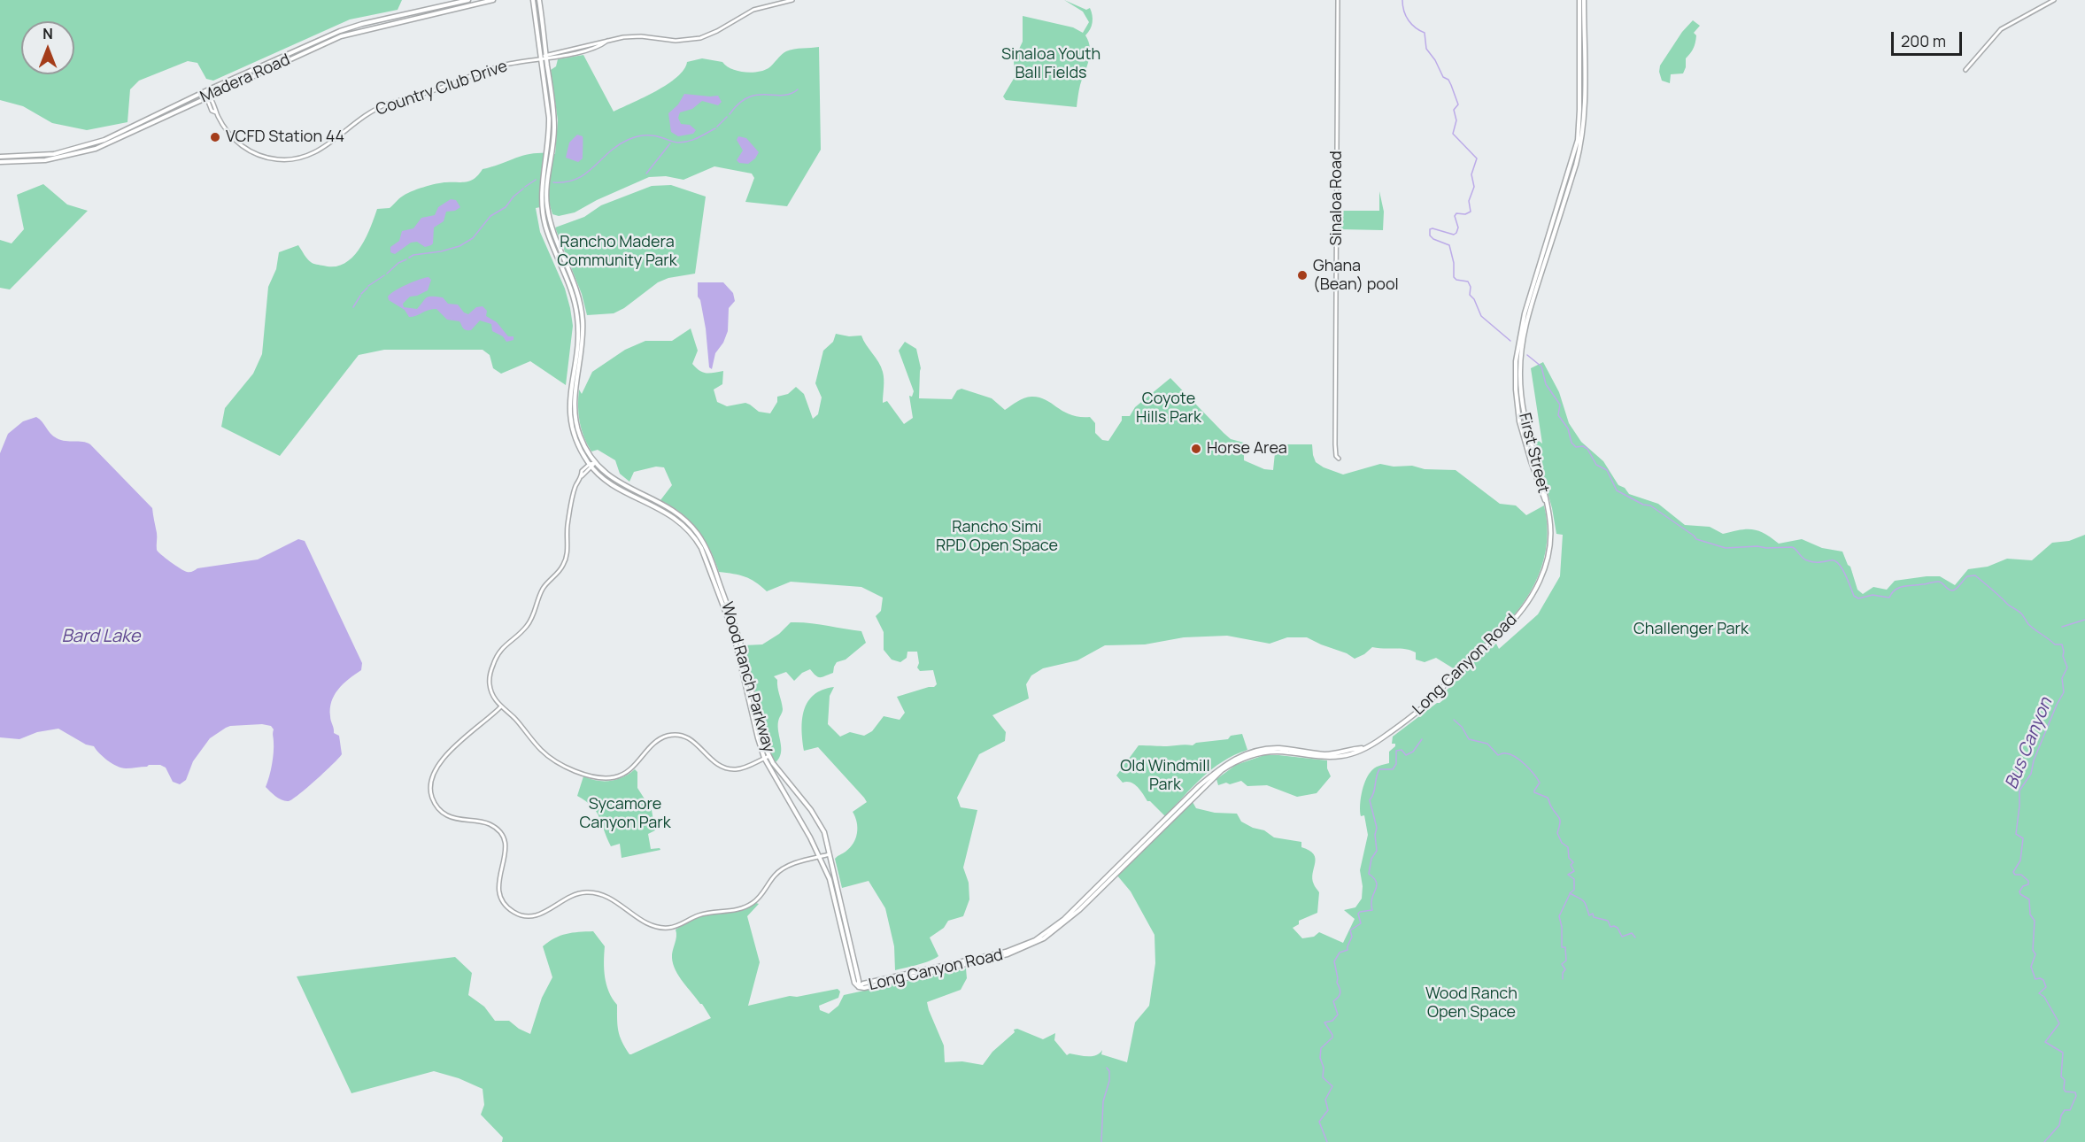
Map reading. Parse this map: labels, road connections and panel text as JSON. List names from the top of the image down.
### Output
{
  "streets": {
    "main road": [
      "Madera Road",
      "First Street",
      "Long Canyon Road",
      "Wood Ranch Parkway"
    ],
    "street": ["Country Club Drive", "Sinaloa Road"]
  },
  "crossings": [
    ["Madera Road", "Country Club Drive"],
    ["Country Club Drive", "Wood Ranch Parkway"],
    ["First Street", "Long Canyon Road"],
    ["Long Canyon Road", "Wood Ranch Parkway"]
  ],
  "water": ["Bard Lake", "Bus Canyon"],
  "parks": [
    "Sinaloa Youth Ball Fields",
    "Rancho Madera Community Park",
    "Coyote Hills Park",
    "Rancho Simi RPD Open Space",
    "Challenger Park",
    "Old Windmill Park",
    "Sycamore Canyon Park",
    "Wood Ranch Open Space"
  ],
  "places": ["VCFD Station 44", "Ghana (Bean) pool", "Horse Area"],
  "scale_bar": "200 m",
  "north": "top"
}
